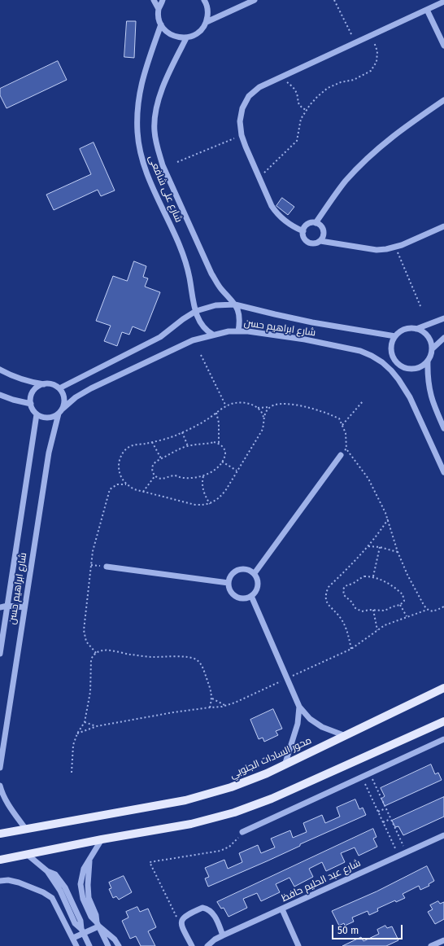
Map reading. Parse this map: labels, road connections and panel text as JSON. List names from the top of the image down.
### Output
{
  "streets": {
    "main road": ["محور السادات الجنوبي"],
    "street": ["شارع على شافعى", "شارع ابراهيم حسن", "شارع عبد الحليم حافظ"]
  },
  "crossings": [
    ["شارع على شافعى", "شارع ابراهيم حسن"]
  ],
  "scale_bar": "50 m"
}
